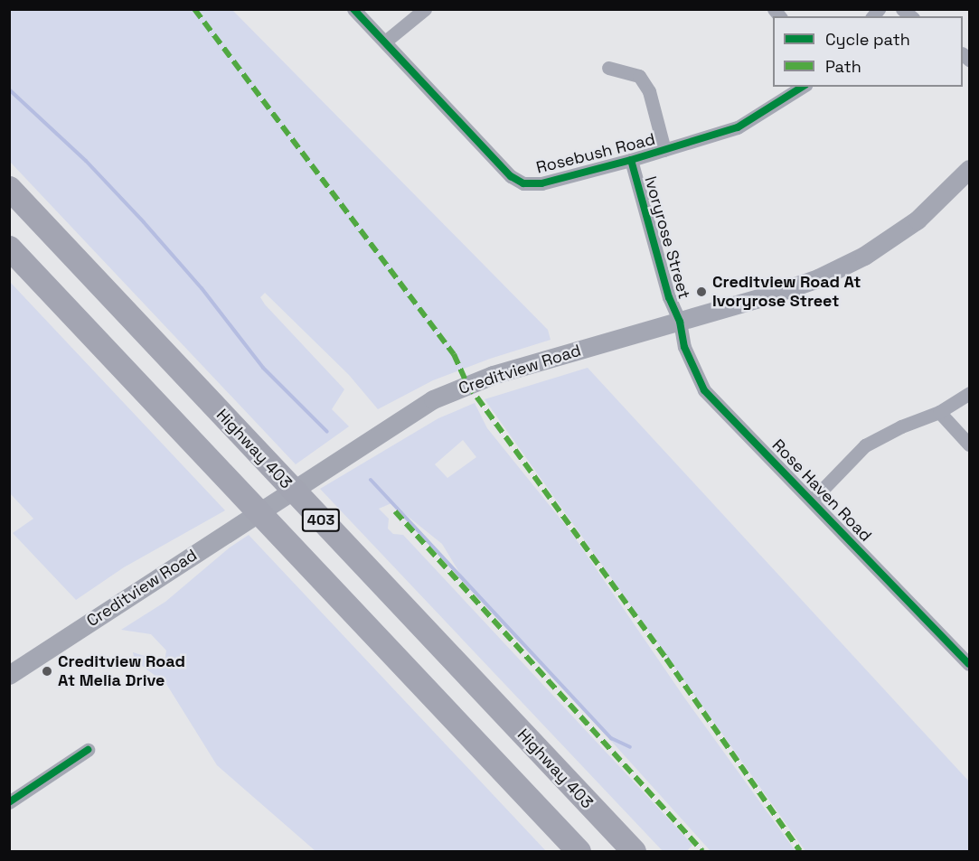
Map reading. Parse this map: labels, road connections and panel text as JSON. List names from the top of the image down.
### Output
{
  "streets": {
    "highway": ["Highway 403", "403"],
    "main road": ["Creditview Road"],
    "street": ["Rosebush Road", "Ivoryrose Street", "Rose Haven Road"]
  },
  "crossings": [
    ["Rosebush Road", "Ivoryrose Street"],
    ["Ivoryrose Street", "Creditview Road"],
    ["Ivoryrose Street", "Rose Haven Road"],
    ["Creditview Road", "Rose Haven Road"]
  ],
  "places": ["Creditview Road At Ivoryrose Street", "Creditview Road At Melia Drive"],
  "legend": ["Cycle path", "Path"]
}
